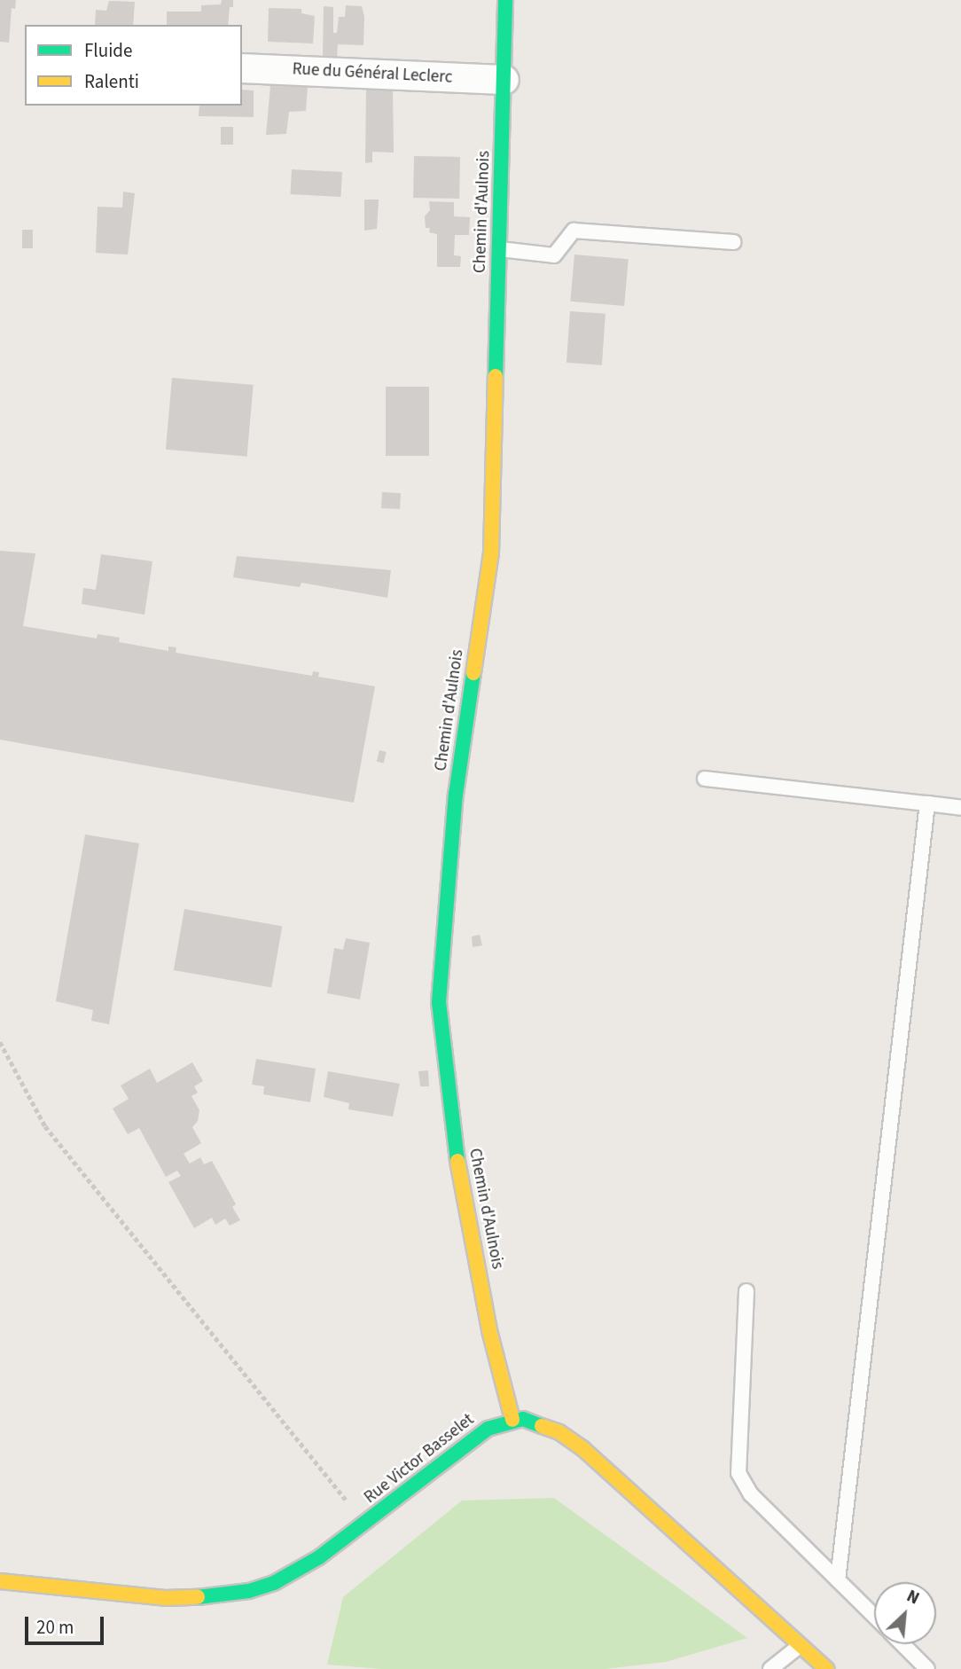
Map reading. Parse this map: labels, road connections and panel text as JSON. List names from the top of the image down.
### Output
{
  "streets": {
    "street": ["Rue du Général Leclerc", "Chemin d'Aulnois", "Rue Victor Basselet"]
  },
  "crossings": [
    ["Rue du Général Leclerc", "Chemin d'Aulnois"],
    ["Chemin d'Aulnois", "Rue Victor Basselet"]
  ],
  "legend": ["Fluide", "Ralenti"],
  "scale_bar": "20 m",
  "north": "top right"
}
